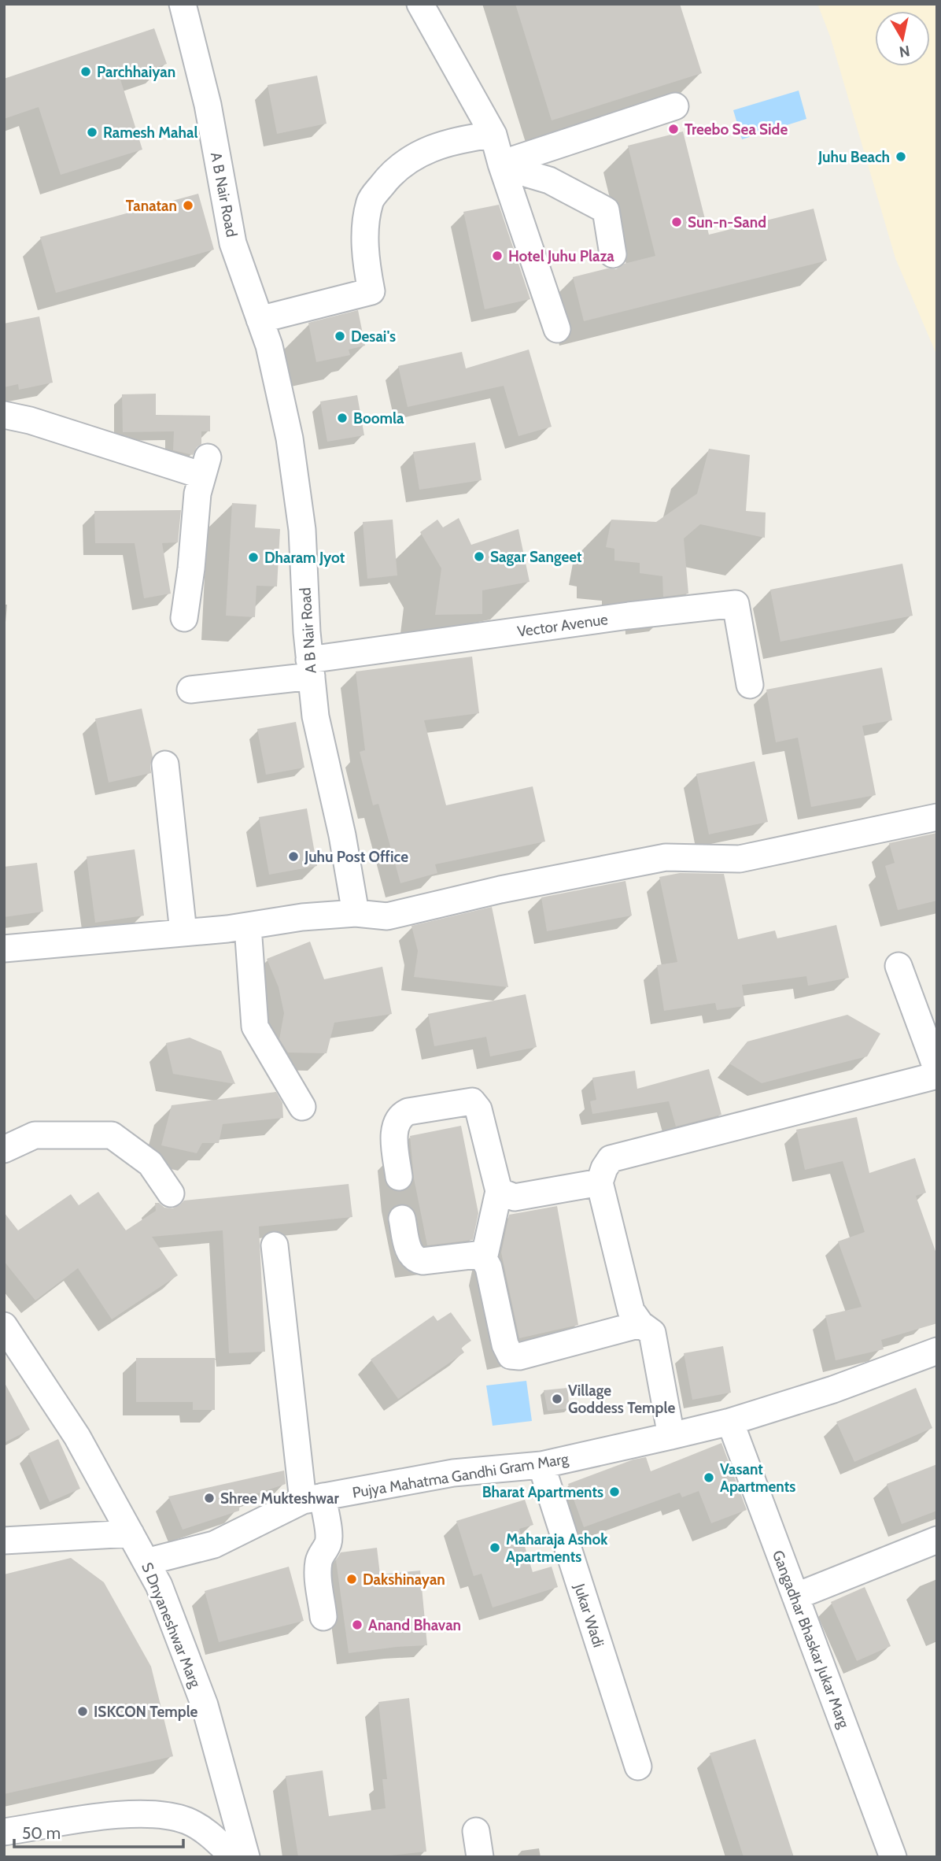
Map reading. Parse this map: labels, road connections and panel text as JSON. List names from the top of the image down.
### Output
{
  "streets": {
    "street": [
      "A B Nair Road",
      "Vector Avenue",
      "Pujya Mahatma Gandhi Gram Marg",
      "Jukar Wadi",
      "S Dnyaneshwar Marg",
      "Gangadhar Bhaskar Jukar Marg"
    ]
  },
  "crossings": [
    ["A B Nair Road", "Vector Avenue"],
    ["Pujya Mahatma Gandhi Gram Marg", "Jukar Wadi"],
    ["Pujya Mahatma Gandhi Gram Marg", "S Dnyaneshwar Marg"],
    ["Pujya Mahatma Gandhi Gram Marg", "Gangadhar Bhaskar Jukar Marg"]
  ],
  "places": [
    "Parchhaiyan",
    "Treebo Sea Side",
    "Ramesh Mahal",
    "Juhu Beach",
    "Tanatan",
    "Sun-n-Sand",
    "Hotel Juhu Plaza",
    "Desai's",
    "Boomla",
    "Sagar Sangeet",
    "Dharam Jyot",
    "Juhu Post Office",
    "Village Goddess Temple",
    "Vasant Apartments",
    "Bharat Apartments",
    "Shree Mukteshwar",
    "Maharaja Ashok Apartments",
    "Dakshinayan",
    "Anand Bhavan",
    "ISKCON Temple"
  ],
  "scale_bar": "50 m",
  "north": "bottom"
}
